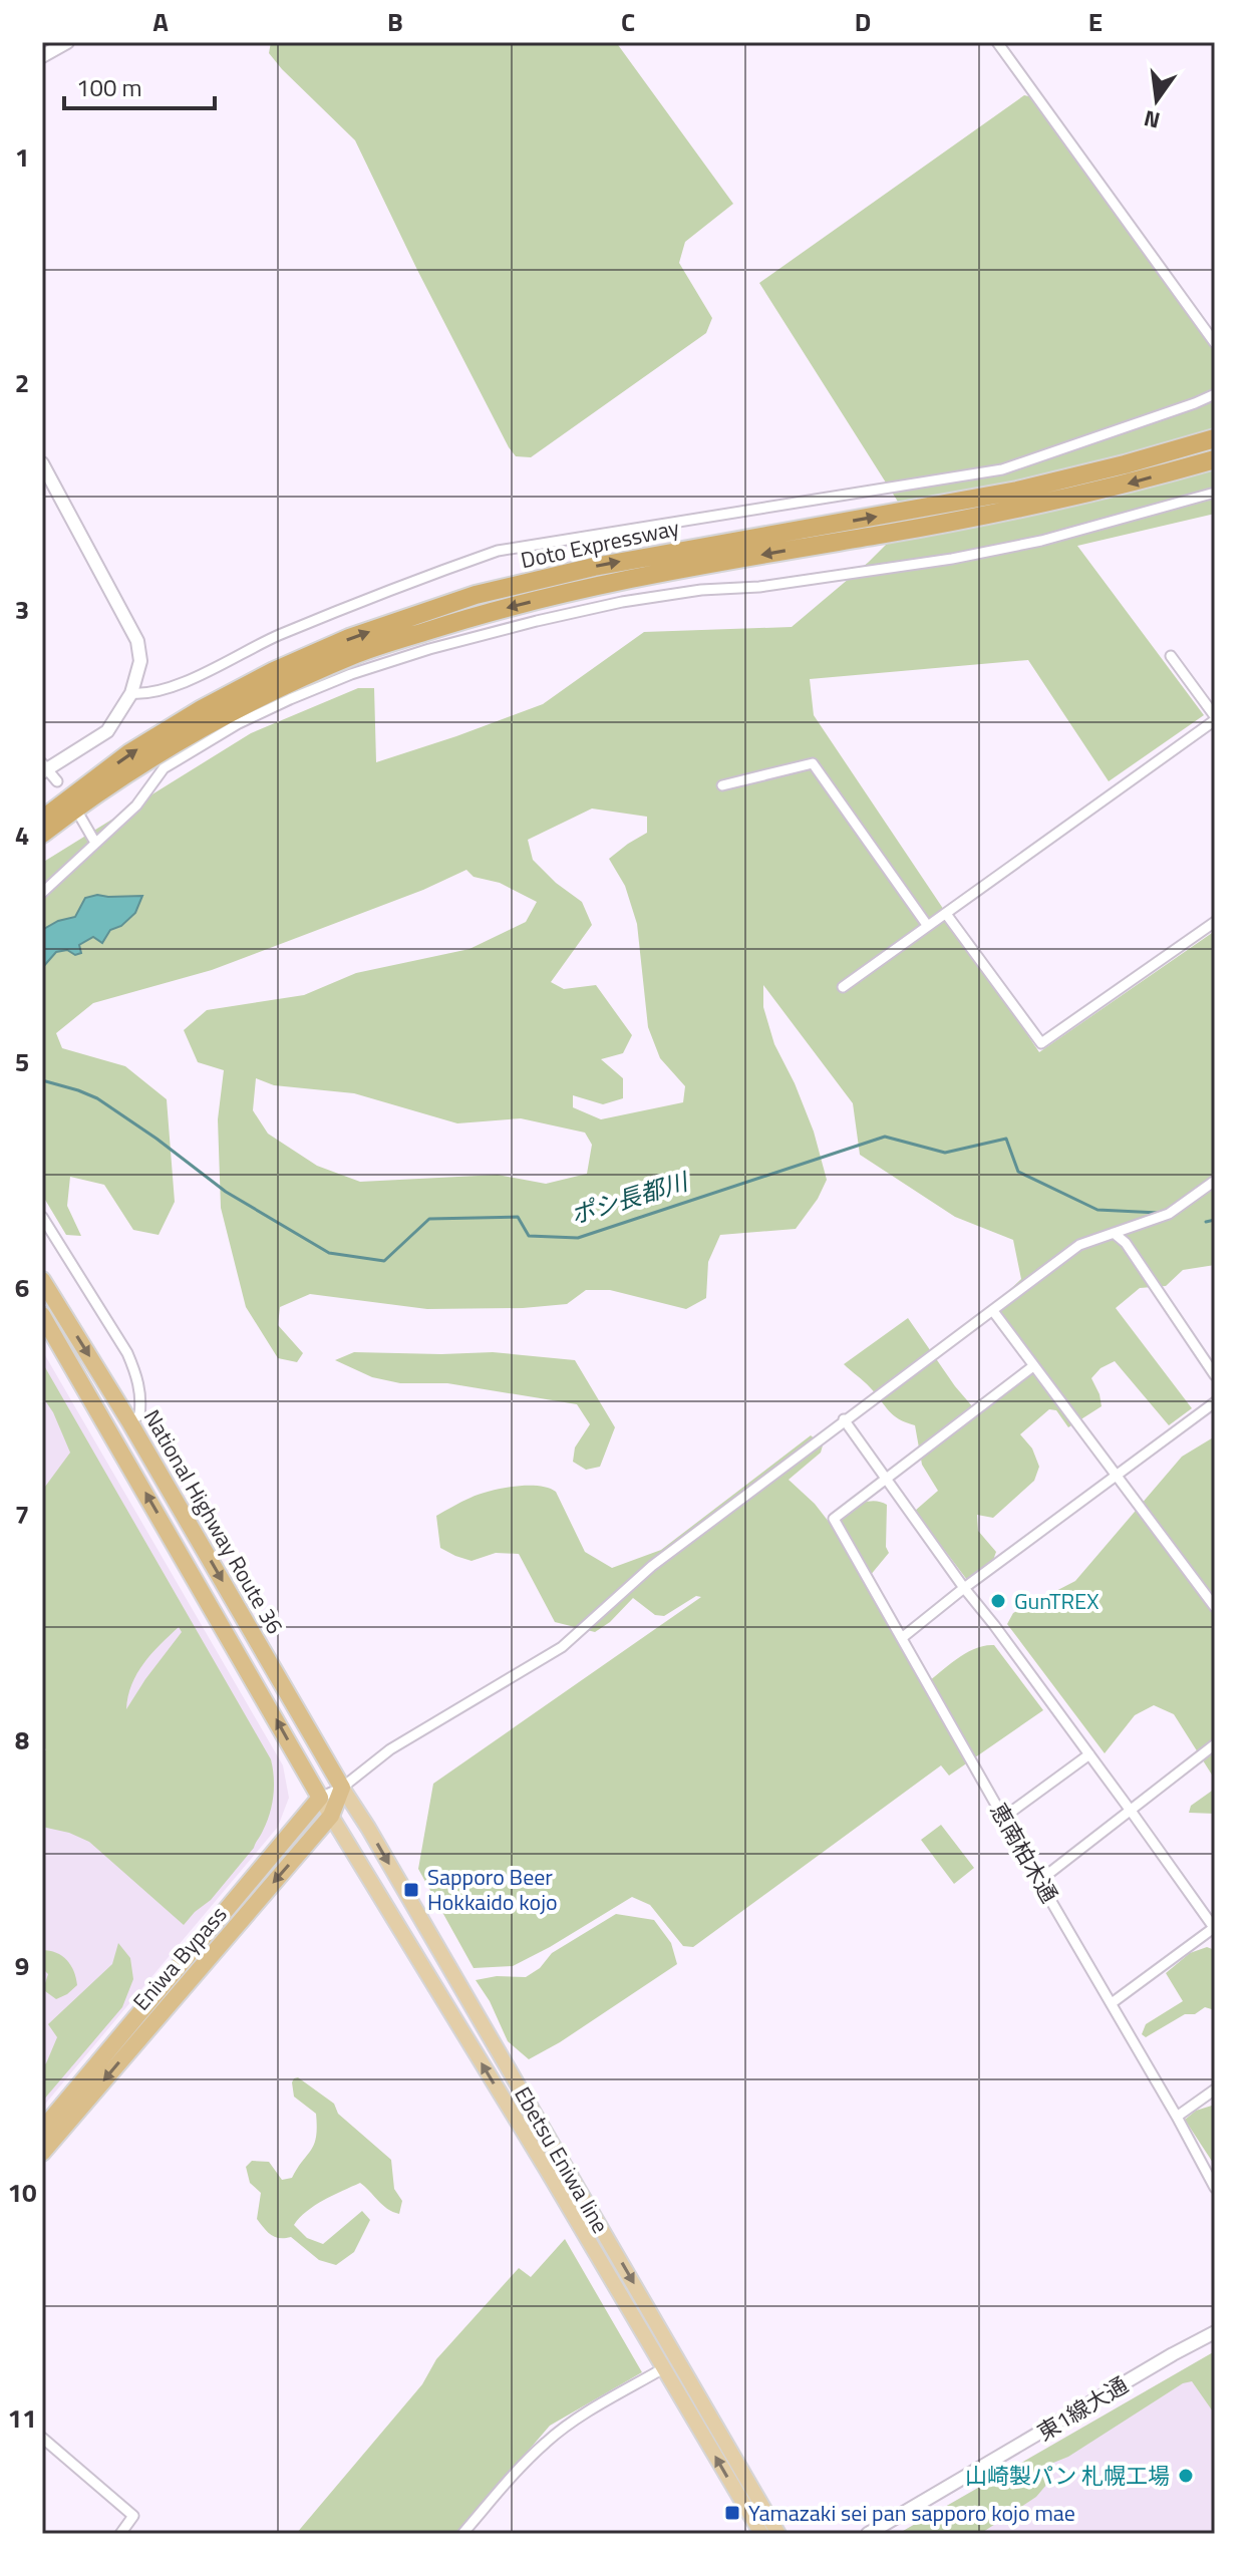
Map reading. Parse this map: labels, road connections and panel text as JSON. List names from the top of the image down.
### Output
{
  "streets": {
    "highway": ["Doto Expressway", "National Highway Route 36", "Eniwa Bypass"],
    "main road": ["Ebetsu Eniwa line"],
    "street": ["恵南柏木通", "東1線大通"]
  },
  "crossings": [
    ["National Highway Route 36", "Eniwa Bypass"],
    ["National Highway Route 36", "Ebetsu Eniwa line"],
    ["Eniwa Bypass", "Ebetsu Eniwa line"]
  ],
  "water": ["ポシ長都川"],
  "places": {
    "other": ["GunTREX", "山崎製パン 札幌工場"],
    "transit": ["Sapporo Beer Hokkaido kojo", "Yamazaki sei pan sapporo kojo mae"]
  },
  "scale_bar": "100 m",
  "north": "bottom",
  "grid": {
    "columns": [
      "A",
      "B",
      "C",
      "D",
      "E"
    ],
    "rows": [
      "1",
      "2",
      "3",
      "4",
      "5",
      "6",
      "7",
      "8",
      "9",
      "10",
      "11"
    ]
  }
}
